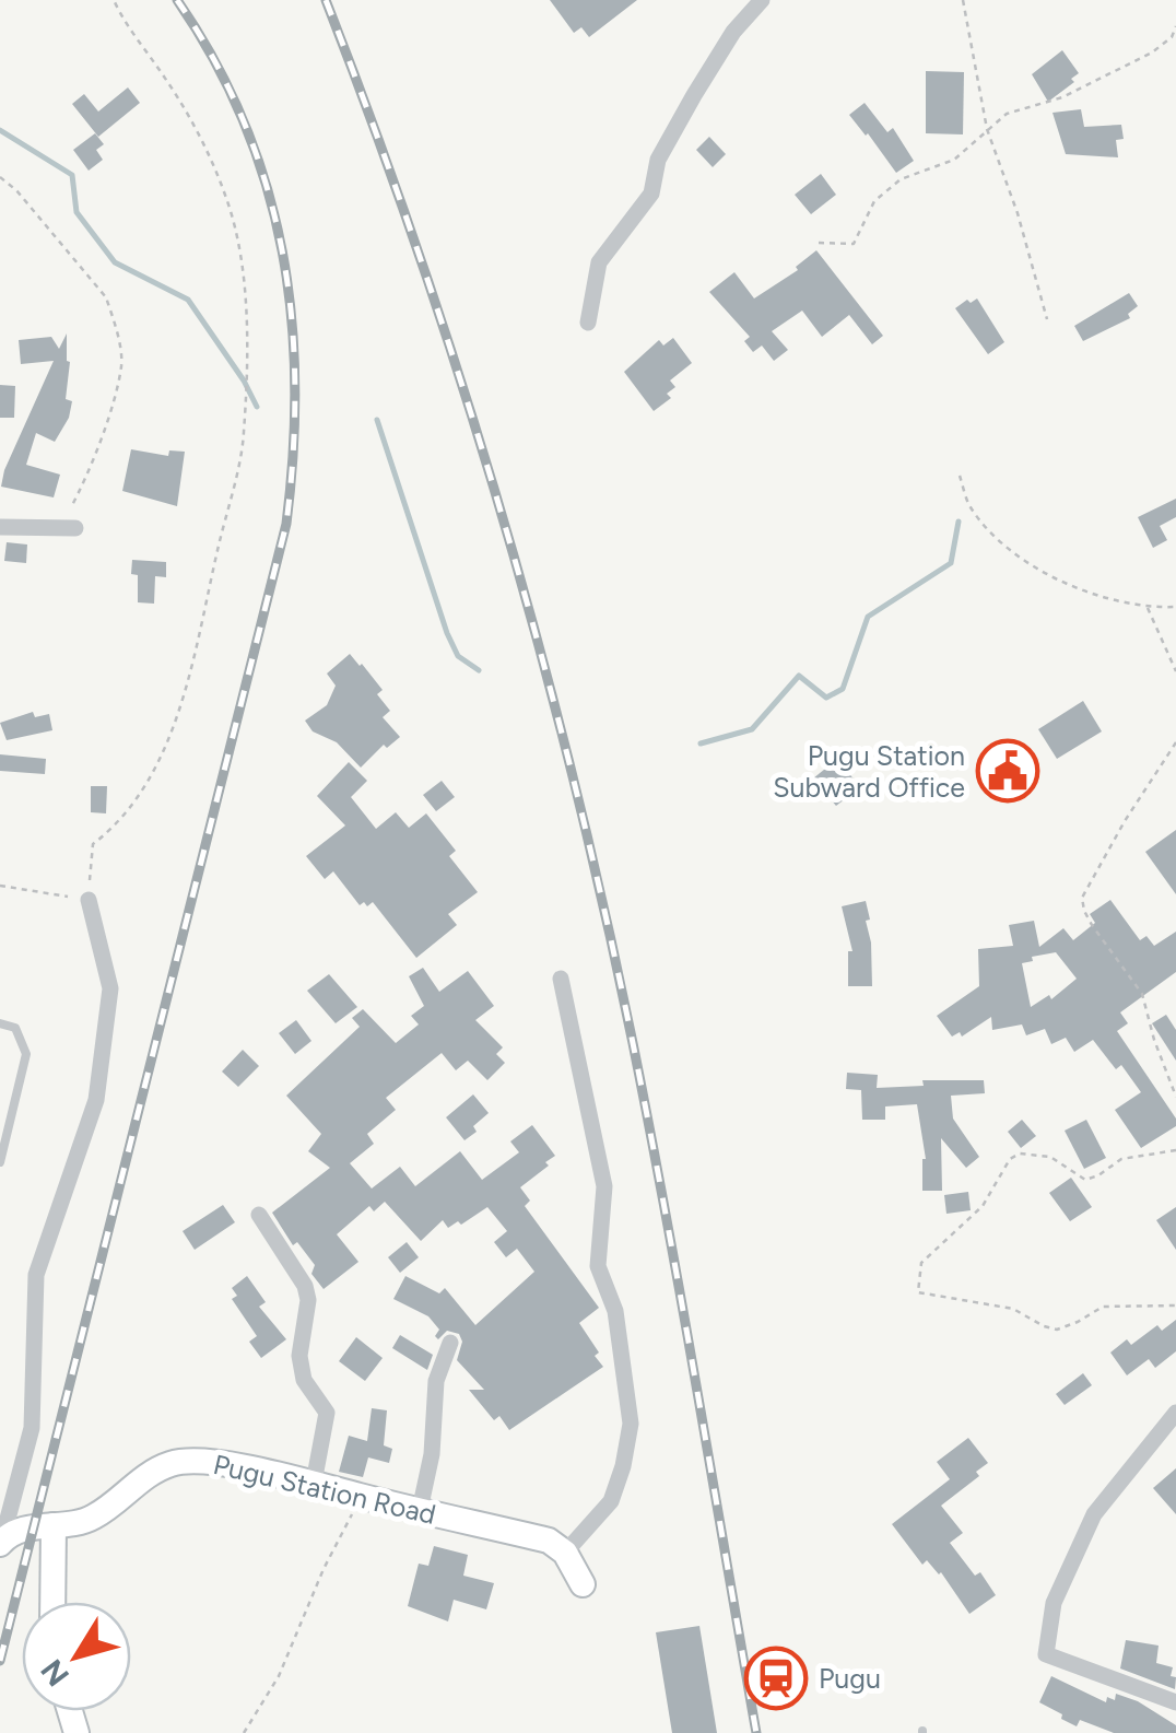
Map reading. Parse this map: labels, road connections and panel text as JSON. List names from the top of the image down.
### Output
{
  "streets": {
    "street": ["Pugu Station Road"]
  },
  "places": {
    "public building": ["Pugu Station Subward Office"],
    "station": ["Pugu"]
  },
  "north": "bottom left"
}
